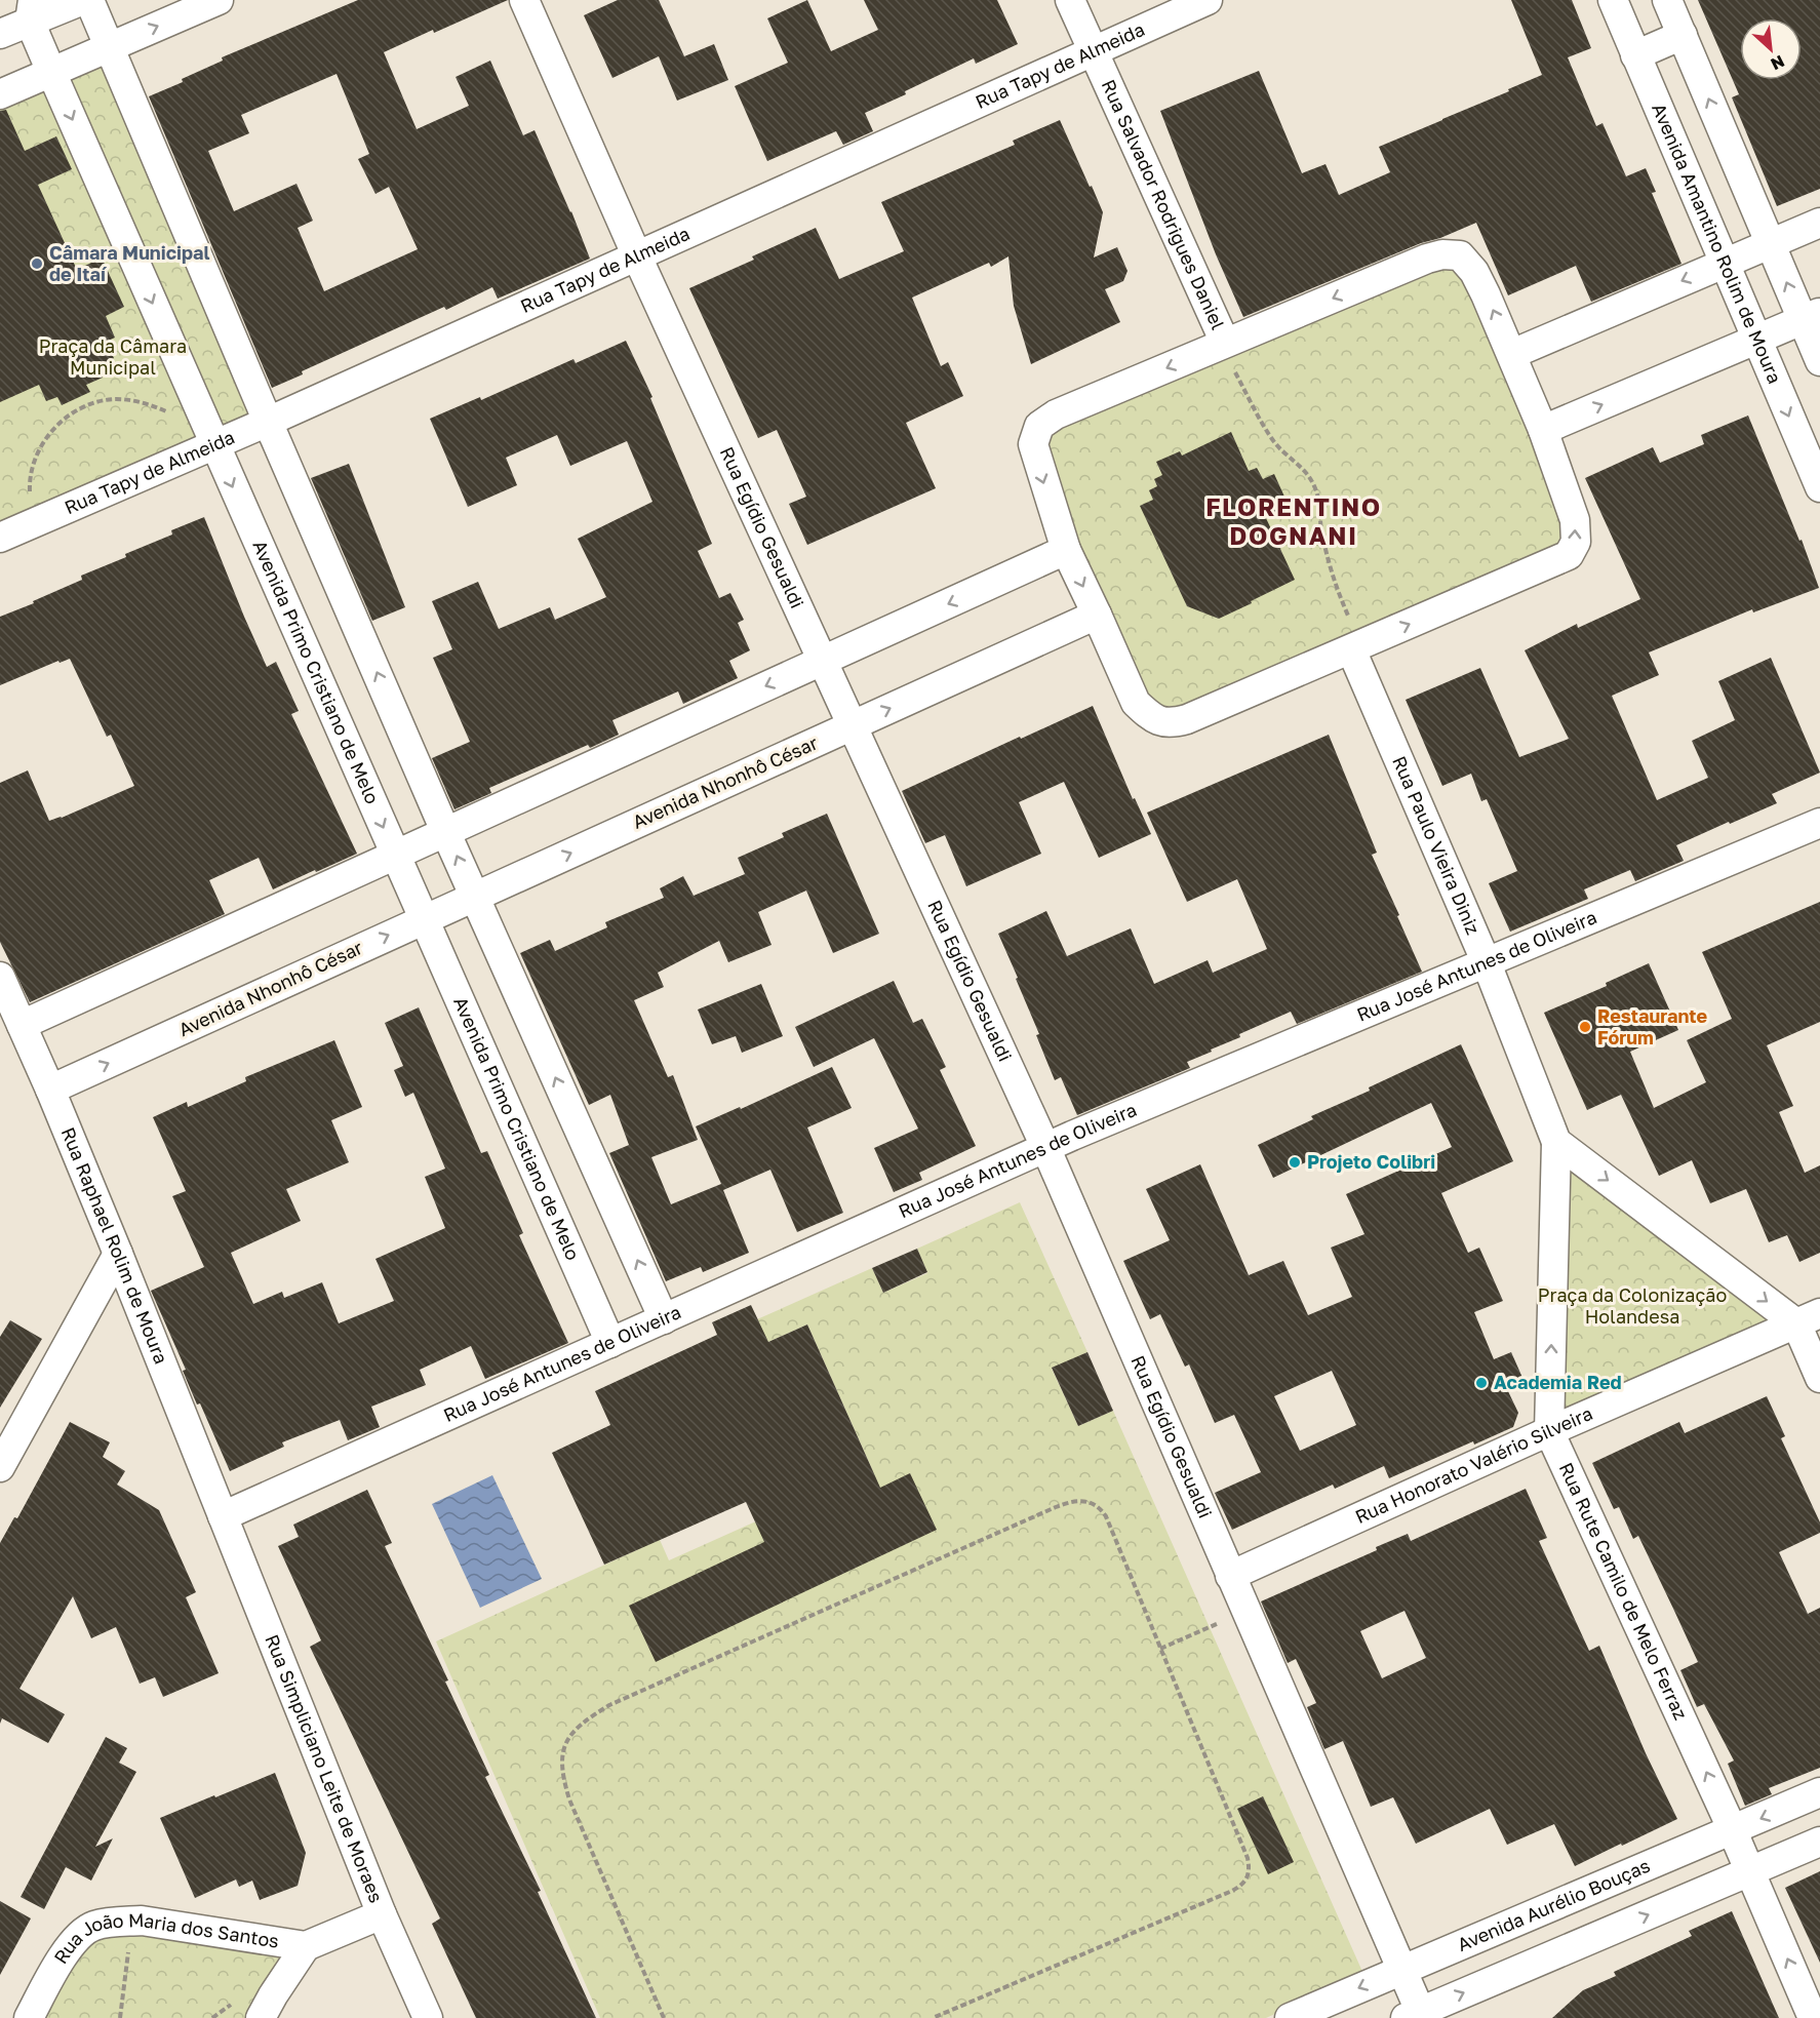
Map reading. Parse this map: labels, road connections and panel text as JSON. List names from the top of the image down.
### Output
{
  "streets": {
    "street": [
      "Rua Tapy de Almeida",
      "Rua Salvador Rodrigues Daniel",
      "Avenida Amantino Rolim de Moura",
      "Rua Egídio Gesualdi",
      "Avenida Primo Cristiano de Melo",
      "Avenida Nhonhô César",
      "Rua Paulo Vieira Diniz",
      "Rua José Antunes de Oliveira",
      "Rua Raphael Rolim de Moura",
      "Rua Honorato Valério Silveira",
      "Rua Rute Camilo de Melo Ferraz",
      "Rua Simpliciano Leite de Moraes",
      "Avenida Aurélio Bouças",
      "Rua João Maria dos Santos"
    ]
  },
  "crossings": [
    ["Rua Tapy de Almeida", "Rua Salvador Rodrigues Daniel"],
    ["Rua Tapy de Almeida", "Rua Egídio Gesualdi"],
    ["Rua Tapy de Almeida", "Avenida Primo Cristiano de Melo"],
    ["Rua Egídio Gesualdi", "Avenida Nhonhô César"],
    ["Rua Egídio Gesualdi", "Rua José Antunes de Oliveira"],
    ["Rua Egídio Gesualdi", "Rua Honorato Valério Silveira"],
    ["Rua Egídio Gesualdi", "Avenida Aurélio Bouças"],
    ["Avenida Primo Cristiano de Melo", "Avenida Nhonhô César"],
    ["Avenida Primo Cristiano de Melo", "Rua José Antunes de Oliveira"],
    ["Avenida Nhonhô César", "Rua Raphael Rolim de Moura"],
    ["Rua Paulo Vieira Diniz", "Rua José Antunes de Oliveira"],
    ["Rua Paulo Vieira Diniz", "Rua Rute Camilo de Melo Ferraz"],
    ["Rua José Antunes de Oliveira", "Rua Raphael Rolim de Moura"],
    ["Rua José Antunes de Oliveira", "Rua Simpliciano Leite de Moraes"],
    ["Rua Raphael Rolim de Moura", "Rua Simpliciano Leite de Moraes"],
    ["Rua Honorato Valério Silveira", "Rua Rute Camilo de Melo Ferraz"],
    ["Rua Rute Camilo de Melo Ferraz", "Avenida Aurélio Bouças"],
    ["Rua Simpliciano Leite de Moraes", "Rua João Maria dos Santos"]
  ],
  "one_way": ["Rua Rute Camilo de Melo Ferraz"],
  "districts": ["FLORENTINO DOGNANI"],
  "parks": ["Praça da Câmara Municipal", "Praça da Colonização Holandesa"],
  "places": [
    "Câmara Municipal de Itaí",
    "Restaurante Fórum",
    "Projeto Colibri",
    "Academia Red"
  ],
  "north": "bottom right"
}
